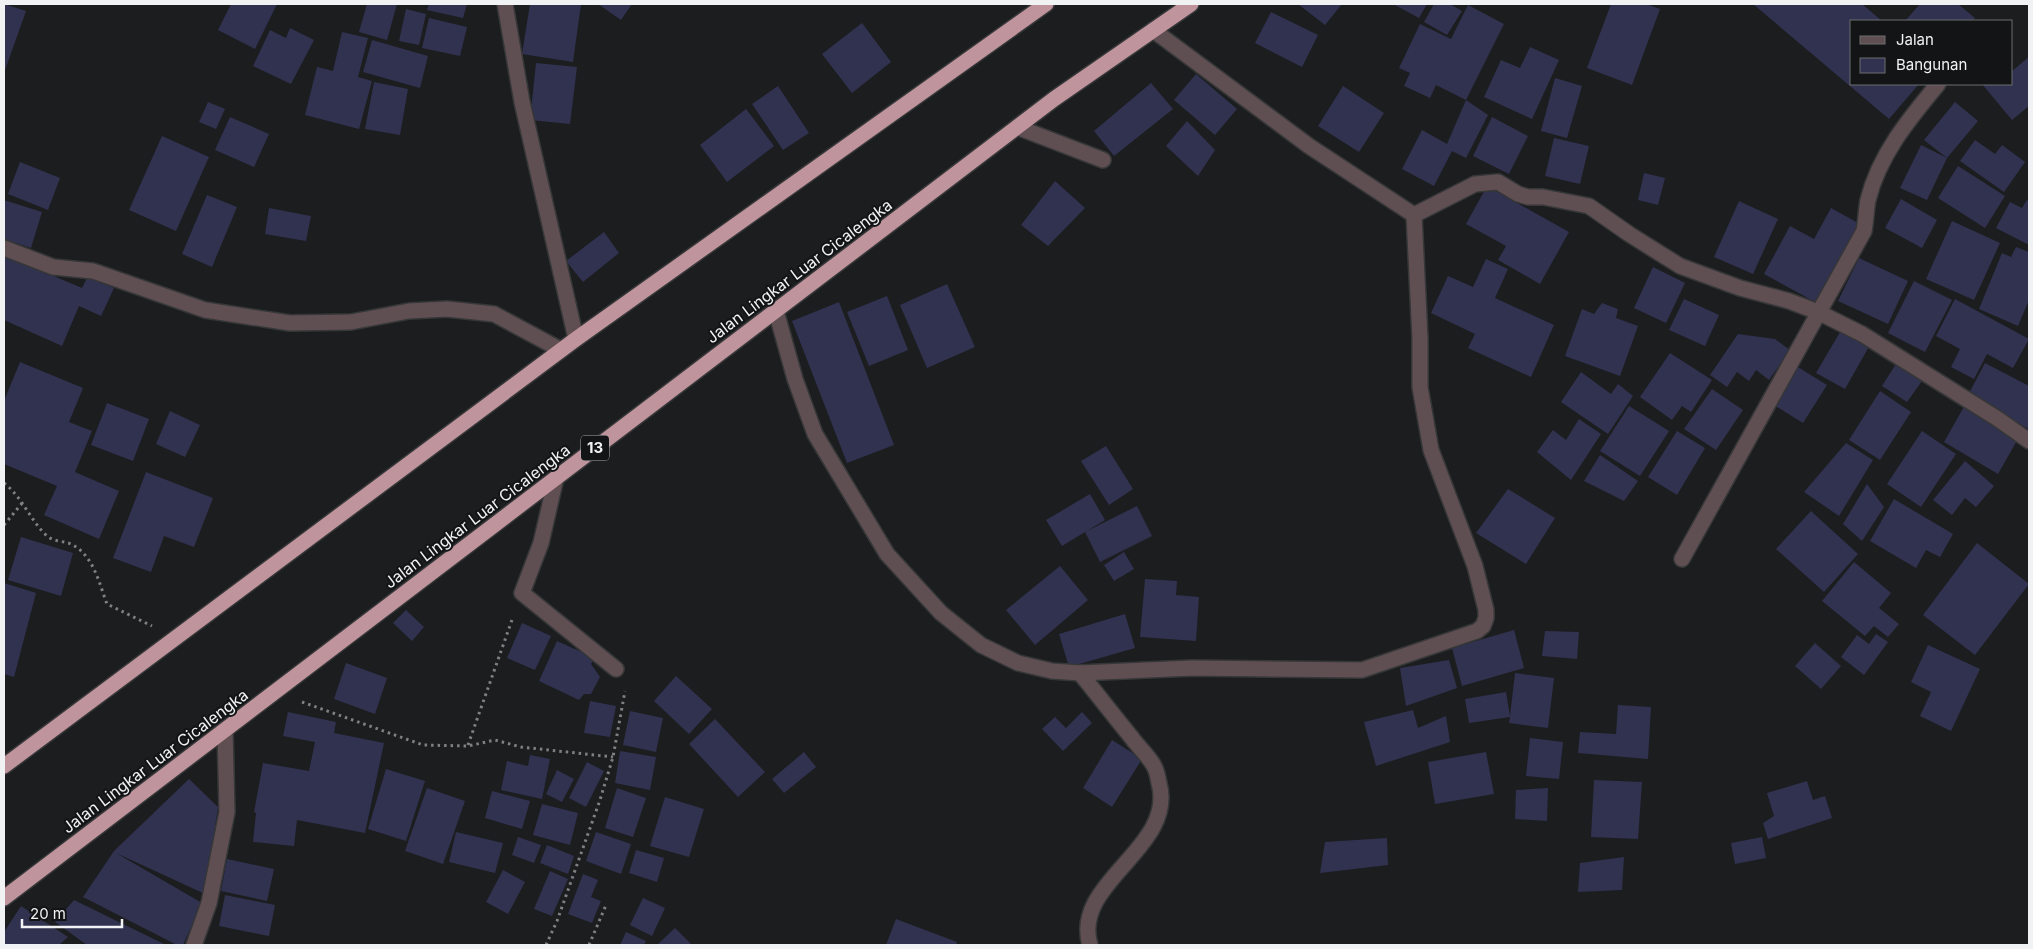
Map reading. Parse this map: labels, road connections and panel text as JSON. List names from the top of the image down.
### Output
{
  "streets": {
    "highway": ["Jalan Lingkar Luar Cicalengka", "13"]
  },
  "legend": ["Jalan", "Bangunan"],
  "scale_bar": "20 m"
}
